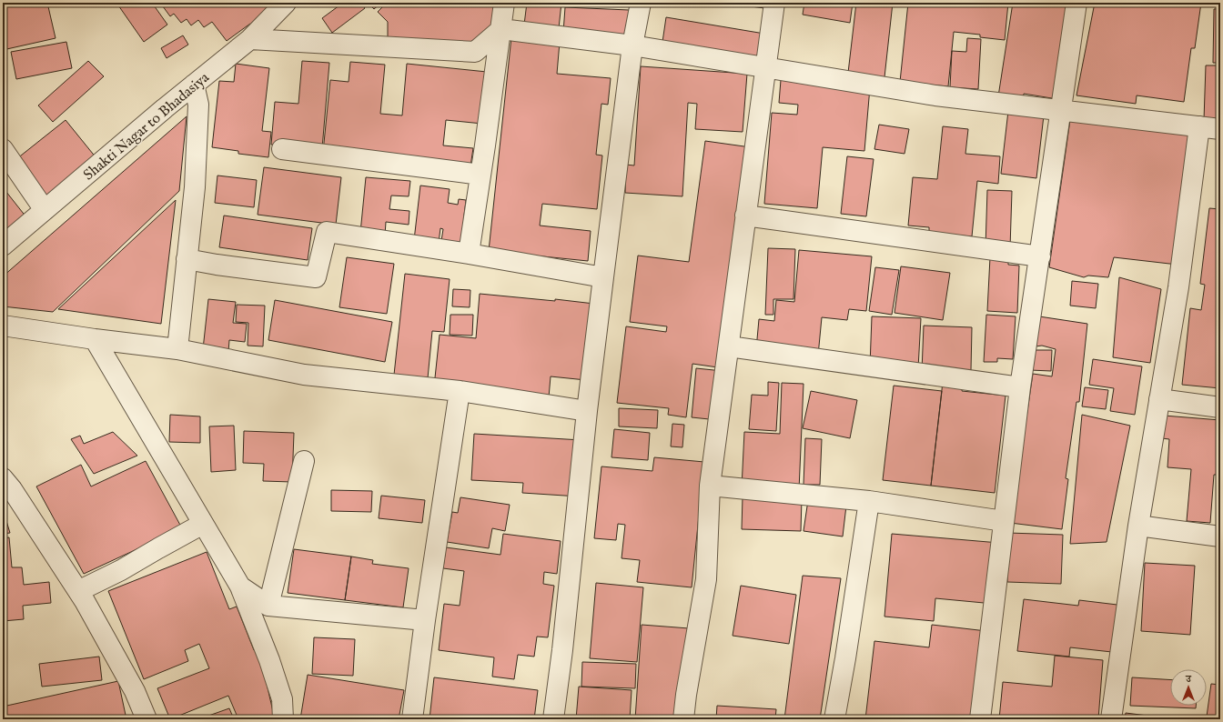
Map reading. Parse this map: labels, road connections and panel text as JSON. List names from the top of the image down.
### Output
{
  "streets": {
    "street": ["Shakti Nagar to Bhadasiya"]
  },
  "north": "top"
}
